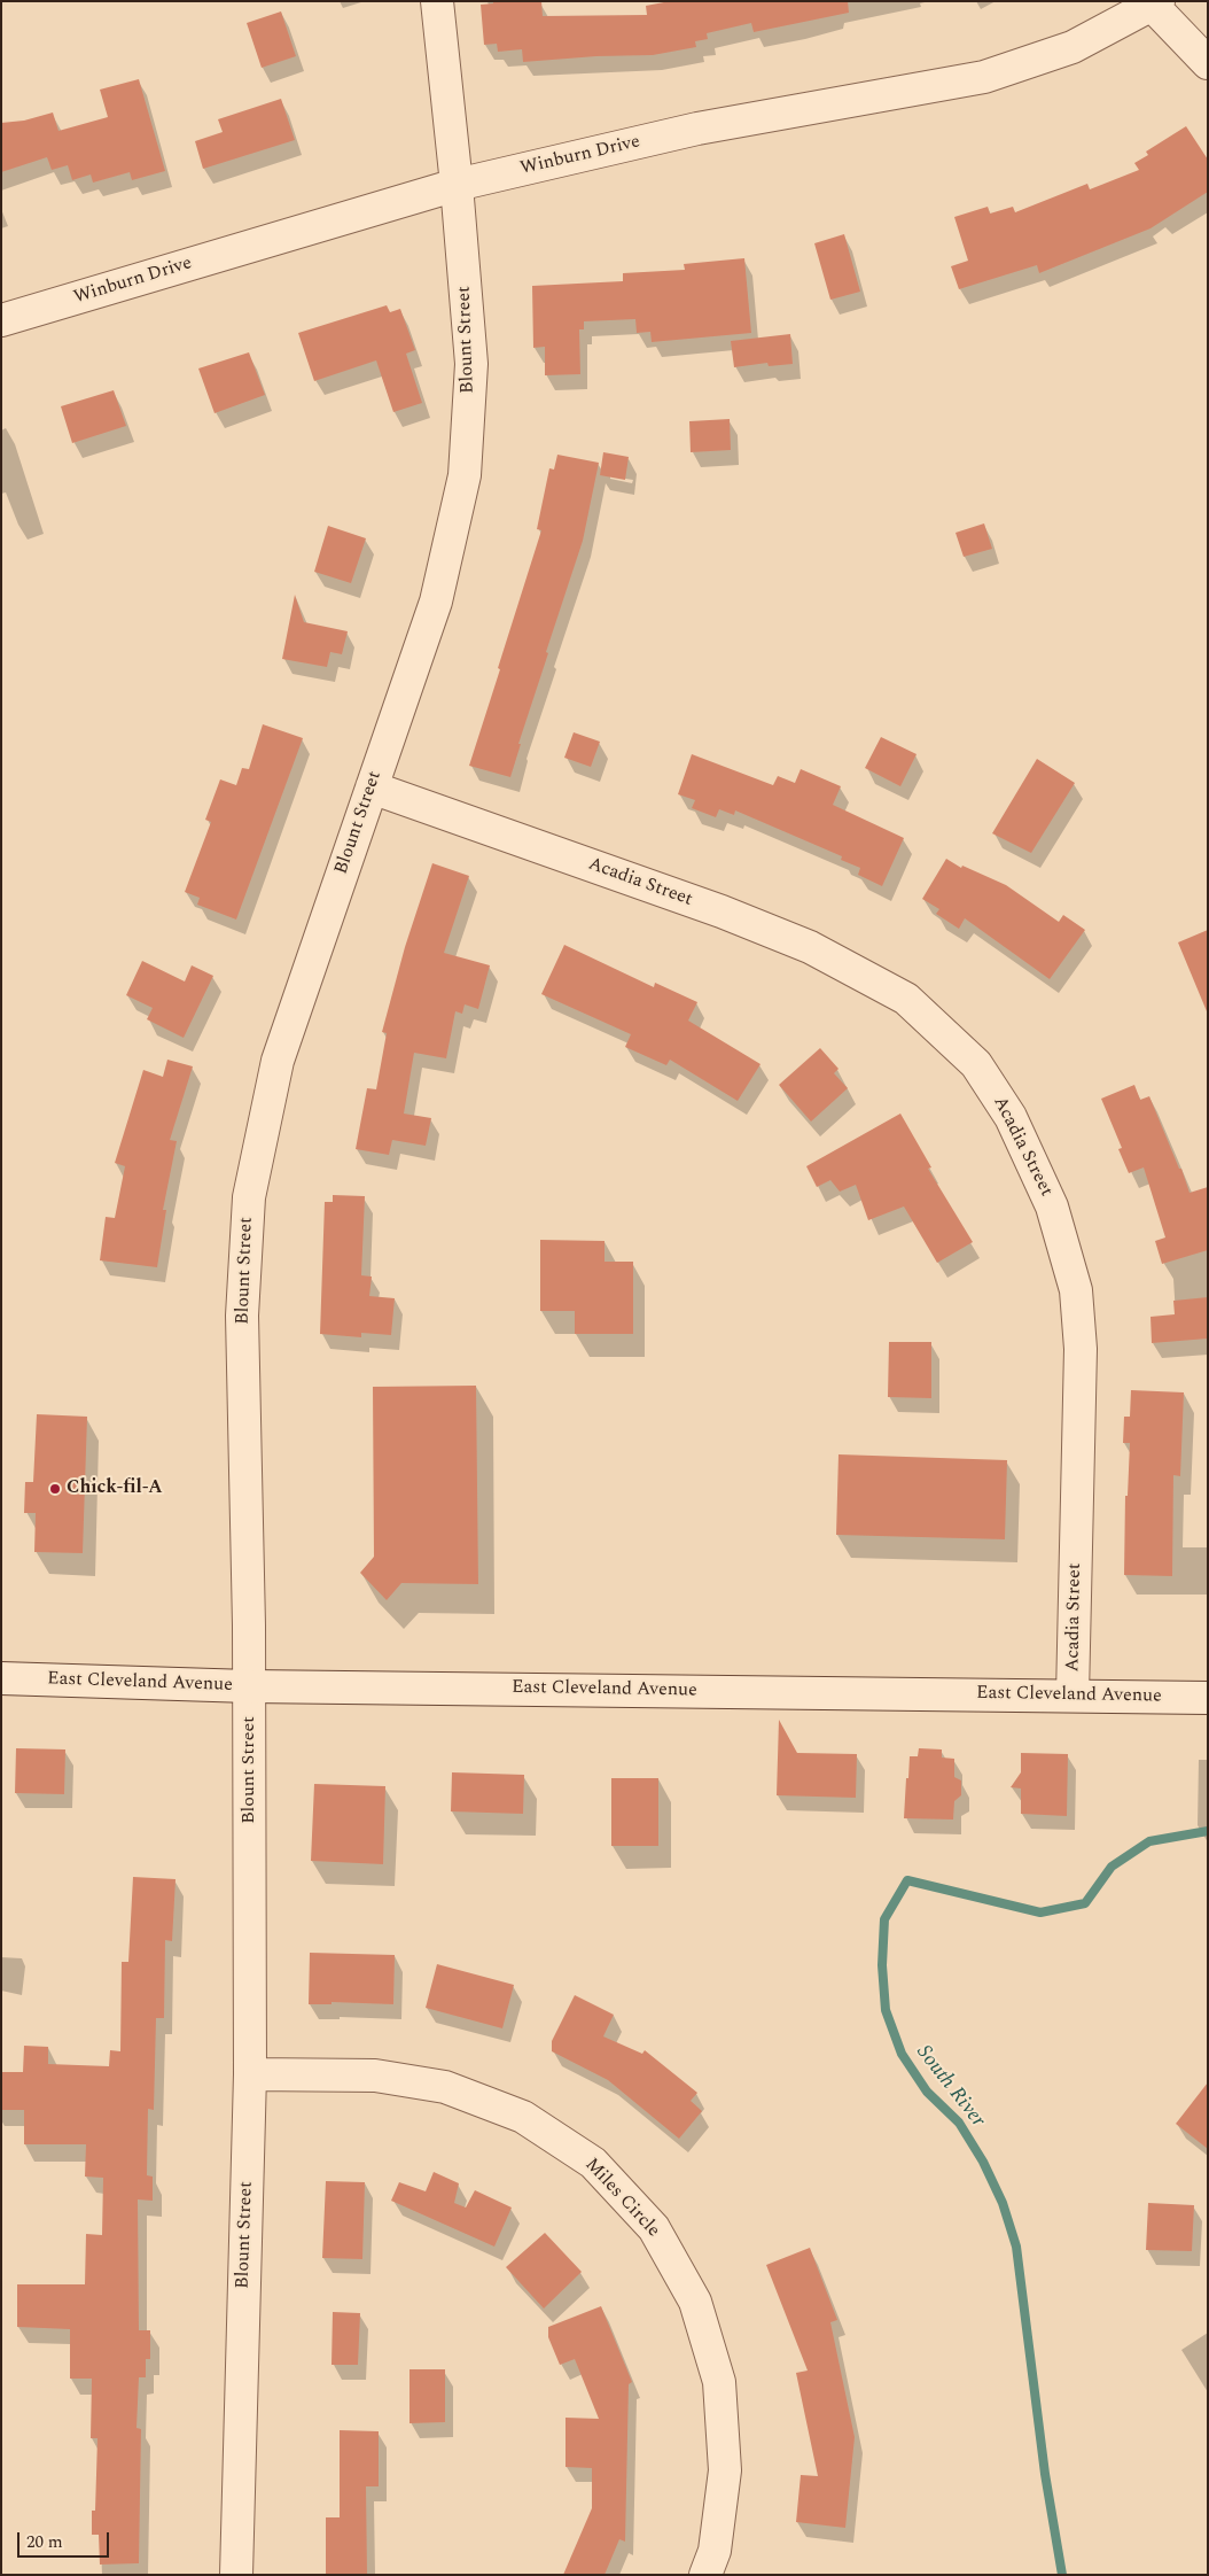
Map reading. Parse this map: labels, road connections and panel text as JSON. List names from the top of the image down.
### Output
{
  "streets": {
    "street": [
      "Winburn Drive",
      "Blount Street",
      "Acadia Street",
      "East Cleveland Avenue",
      "Miles Circle"
    ]
  },
  "crossings": [
    ["Winburn Drive", "Blount Street"],
    ["Blount Street", "Acadia Street"],
    ["Blount Street", "East Cleveland Avenue"],
    ["Blount Street", "Miles Circle"],
    ["Acadia Street", "East Cleveland Avenue"]
  ],
  "water": ["South River"],
  "places": ["Chick-fil-A"],
  "scale_bar": "20 m"
}
